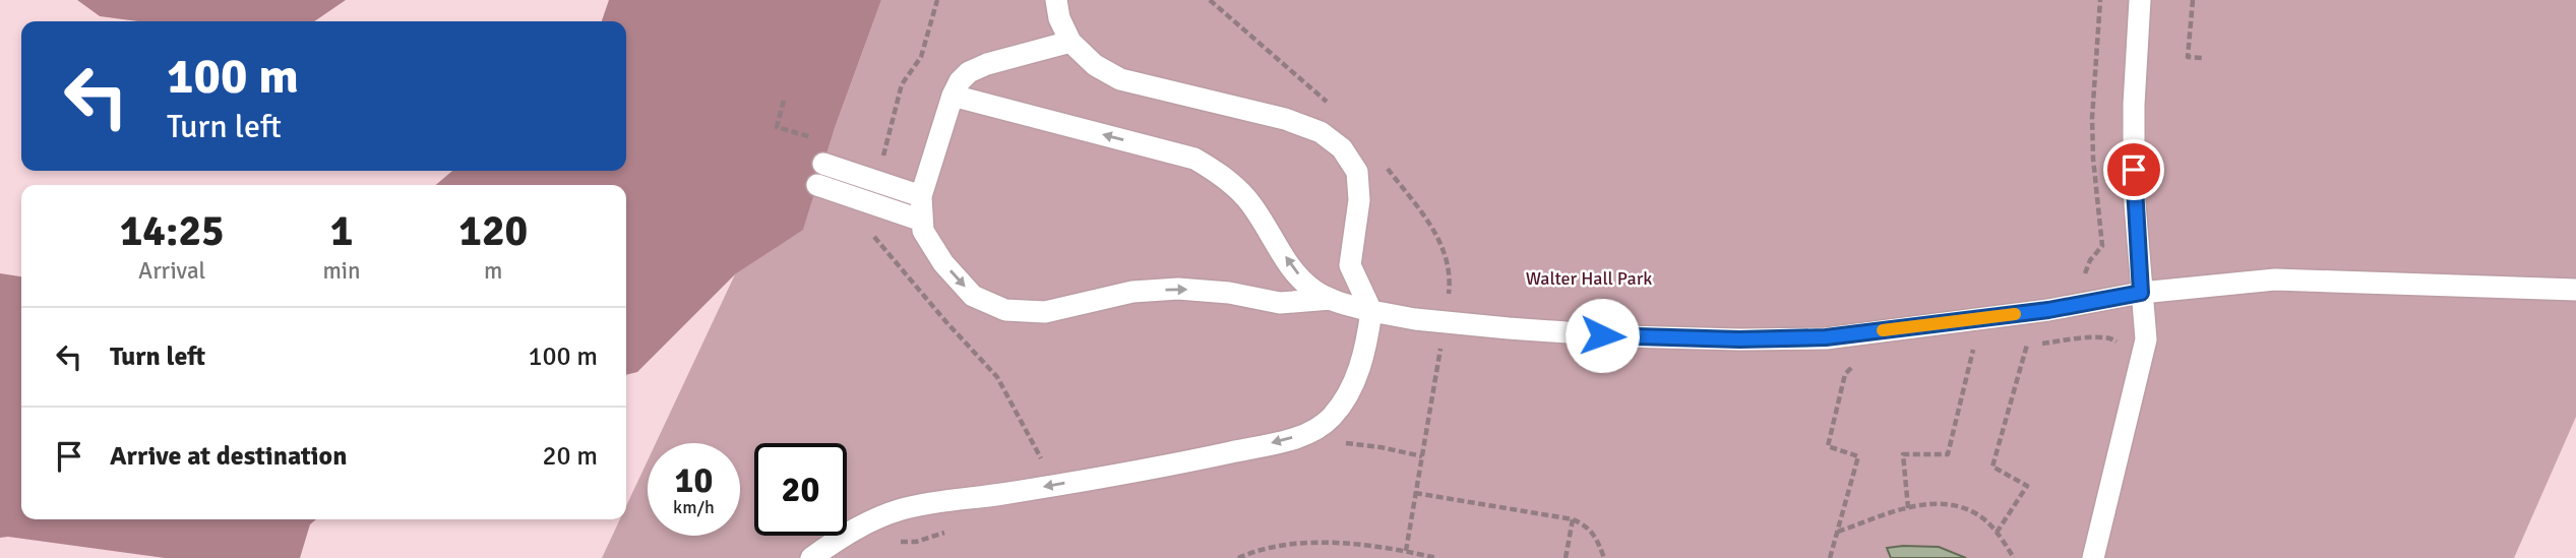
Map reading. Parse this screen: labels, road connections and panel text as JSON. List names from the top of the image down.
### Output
{
  "parks": ["Walter Hall Park"],
  "page": {
    "turn": ["100 m", "Turn left"],
    "eta": [
      "14:25",
      "Arrival",
      "1",
      "min",
      "120",
      "m"
    ],
    "list": [
      {
        "name": "Turn left",
        "value": "100 m"
      },
      {
        "name": "Arrive at destination",
        "value": "20 m"
      }
    ],
    "speed": "10 km/h",
    "limit": "20"
  }
}
